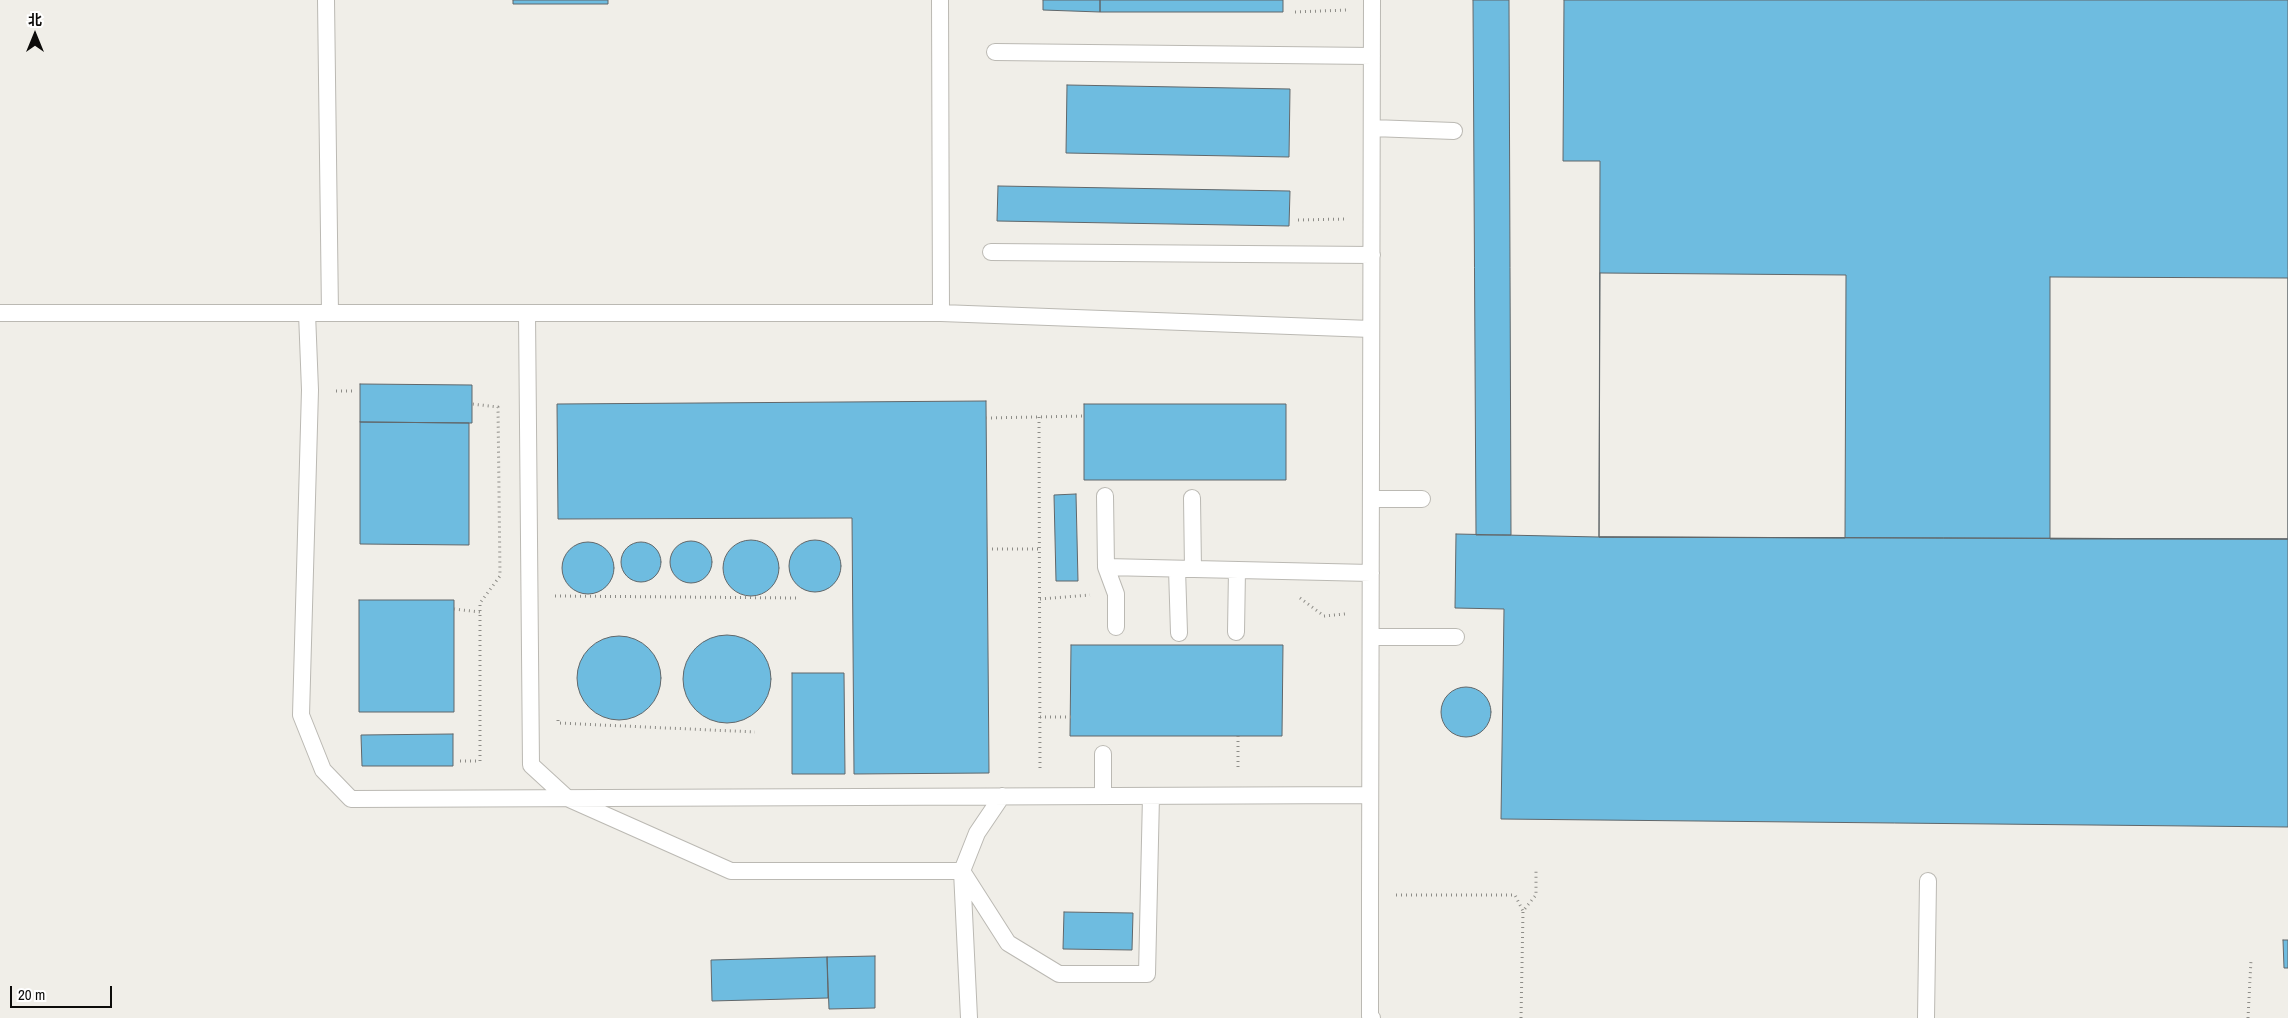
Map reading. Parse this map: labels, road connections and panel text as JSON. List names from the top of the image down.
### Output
{
  "scale_bar": "20 m",
  "north": "top"
}
